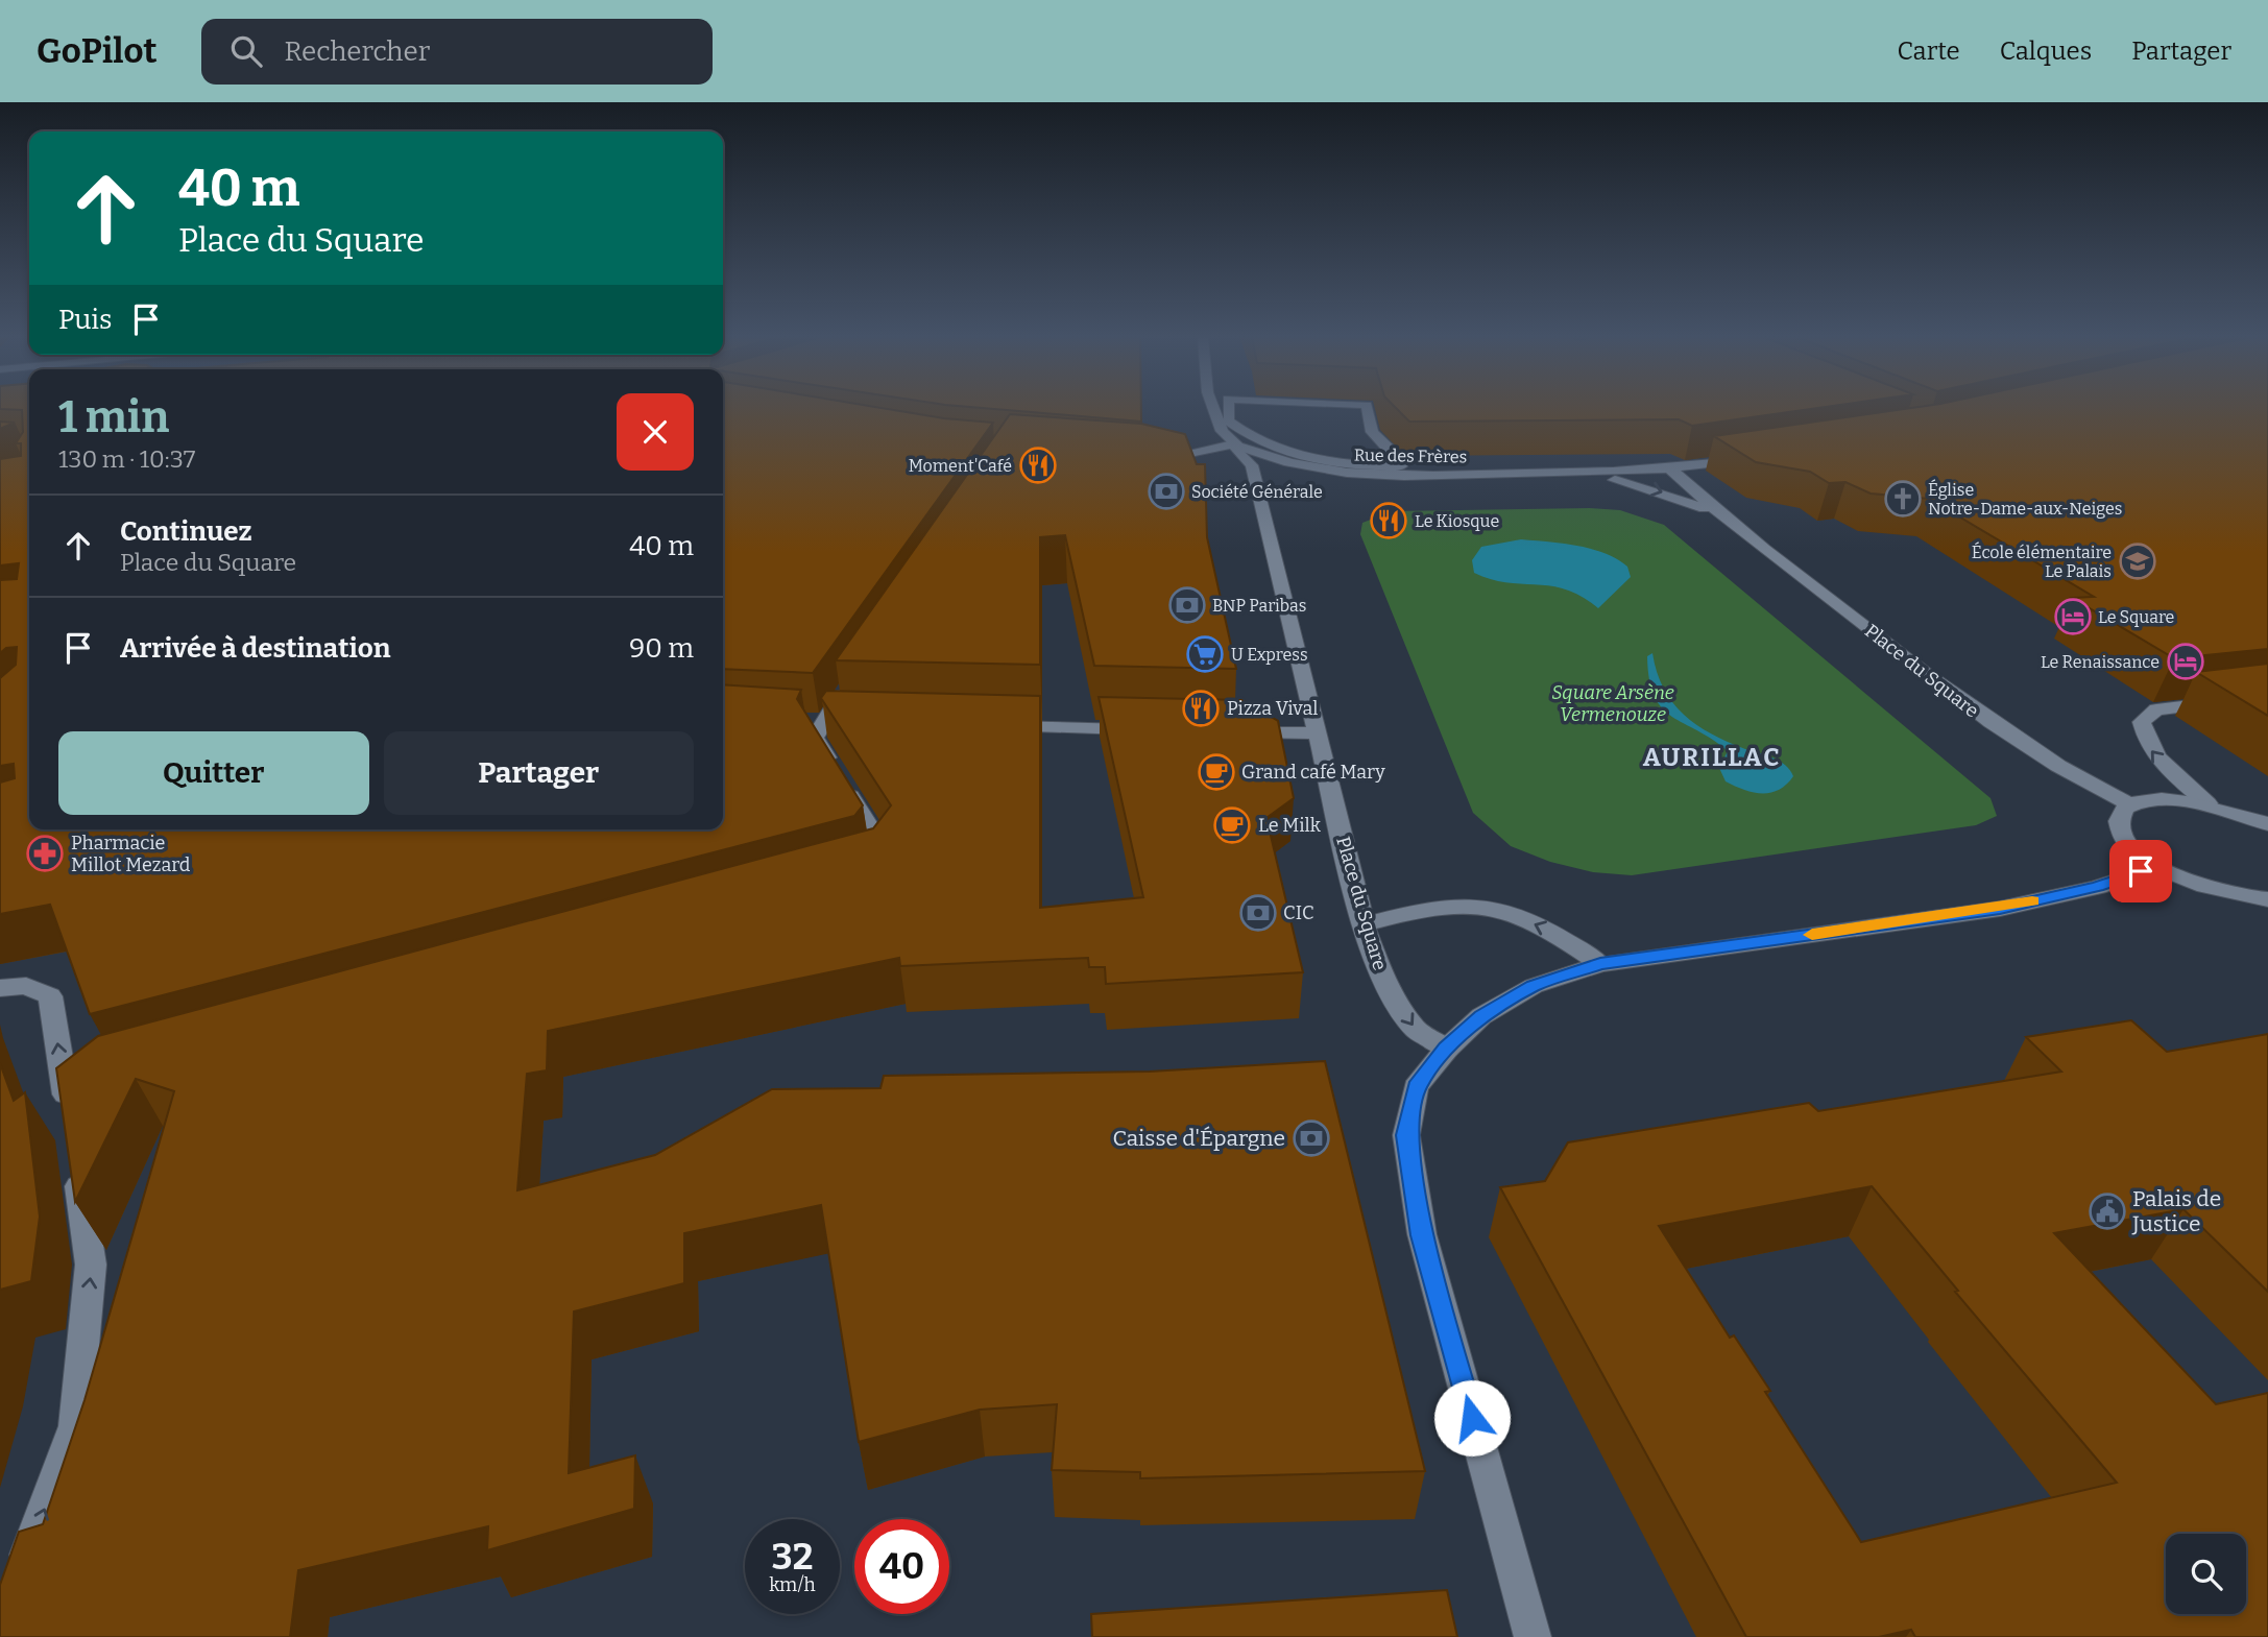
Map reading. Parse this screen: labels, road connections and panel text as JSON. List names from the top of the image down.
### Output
{
  "streets": {
    "street": ["Rue des Frères", "Place du Square"]
  },
  "crossings": [
    ["Rue des Frères", "Place du Square"]
  ],
  "districts": ["AURILLAC"],
  "parks": ["Square Arsène Vermenouze"],
  "places": {
    "restaurant": ["Moment'Café", "Le Kiosque", "Pizza Vival"],
    "bank": [
      "Société Générale",
      "BNP Paribas",
      "CIC",
      "Caisse d'Épargne"
    ],
    "church": ["Église Notre-Dame-aux-Neiges"],
    "school or university": ["École élémentaire Le Palais"],
    "hotel": ["Le Square", "Le Renaissance"],
    "supermarket": ["U Express"],
    "cafe": ["Grand café Mary", "Le Milk"],
    "pharmacy": ["Pharmacie Millot Mezard"],
    "public building": ["Palais de Justice"]
  },
  "page": {
    "header": "GoPilot",
    "search": "Rechercher",
    "nav": ["Carte", "Calques", "Partager"],
    "turn": ["40 m", "Place du Square"],
    "then": "Puis",
    "heading": ["1 min", "130 m · 10:37"],
    "list": [
      {
        "name": "Continuez",
        "note": "Place du Square",
        "value": "40 m"
      },
      {
        "name": "Arrivée à destination",
        "value": "90 m"
      }
    ],
    "buttons": ["Quitter", "Partager"],
    "speed": "32 km/h",
    "limit": "40"
  }
}
